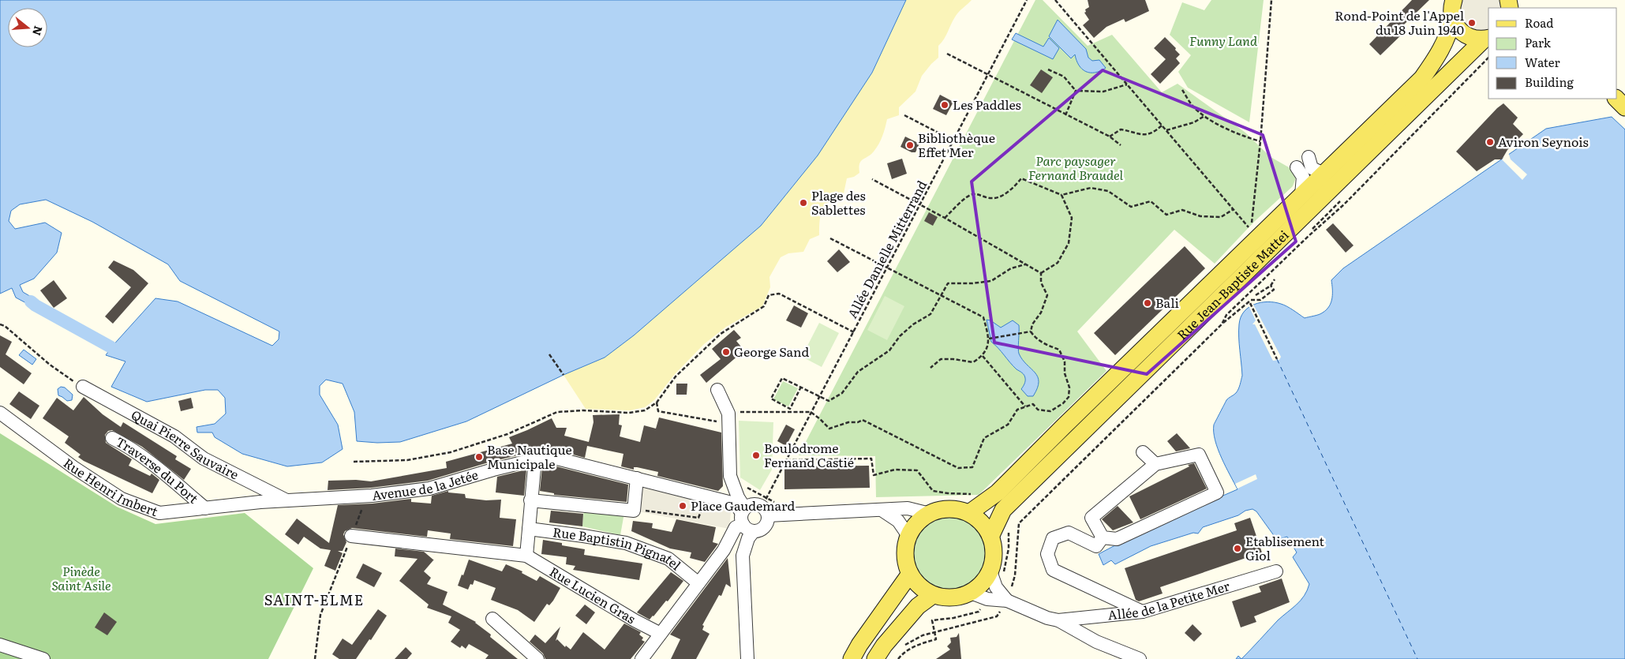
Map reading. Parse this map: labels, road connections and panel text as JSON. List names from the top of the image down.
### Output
{
  "streets": {
    "main road": ["Rue Jean-Baptiste Mattei"],
    "street": [
      "Quai Pierre Sauvaire",
      "Traverse du Port",
      "Rue Henri Imbert",
      "Avenue de la Jetée",
      "Rue Baptistin Pignatel",
      "Rue Lucien Gras",
      "Allée de la Petite Mer"
    ],
    "path": ["Allée Danielle Mitterrand"]
  },
  "crossings": [
    ["Quai Pierre Sauvaire", "Avenue de la Jetée"],
    ["Traverse du Port", "Rue Henri Imbert"],
    ["Rue Henri Imbert", "Avenue de la Jetée"]
  ],
  "districts": ["SAINT-ELME"],
  "parks": ["Funny Land", "Parc paysager Fernand Braudel", "Pinède Saint Asile"],
  "places": [
    "Rond-Point de l'Appel du 18 Juin 1940",
    "Les Paddles",
    "Aviron Seynois",
    "Bibliothèque Effet Mer",
    "Plage des Sablettes",
    "Bali",
    "George Sand",
    "Boulodrome Fernand Castié",
    "Base Nautique Municipale",
    "Place Gaudemard",
    "Etablisement Giol"
  ],
  "legend": [
    "Road",
    "Park",
    "Water",
    "Building"
  ],
  "north": "right"
}
